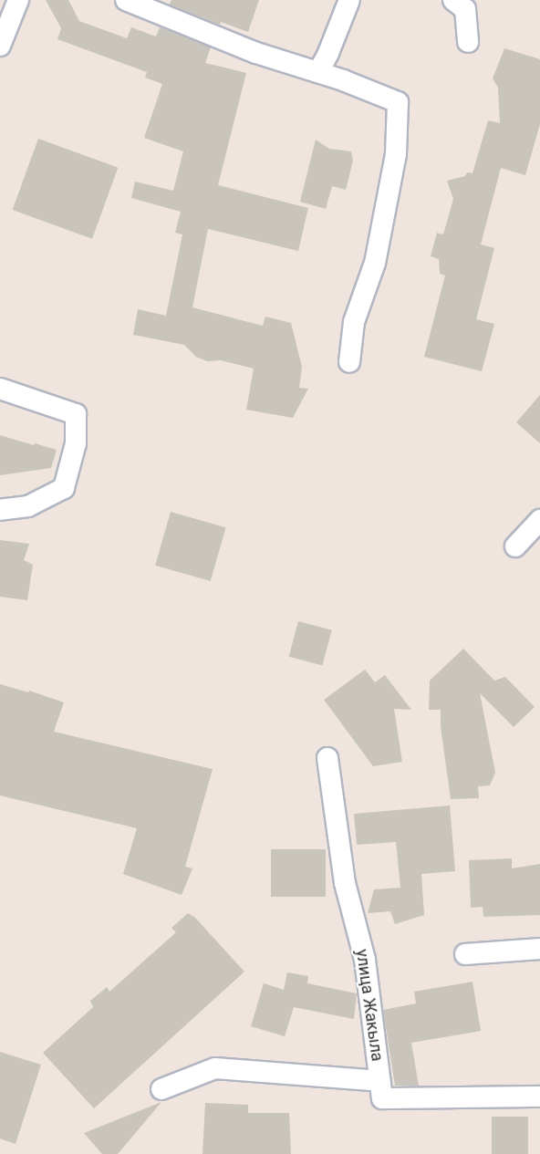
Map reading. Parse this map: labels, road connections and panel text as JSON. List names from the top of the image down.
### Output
{
  "streets": {
    "street": ["улица Жакыла"]
  }
}
